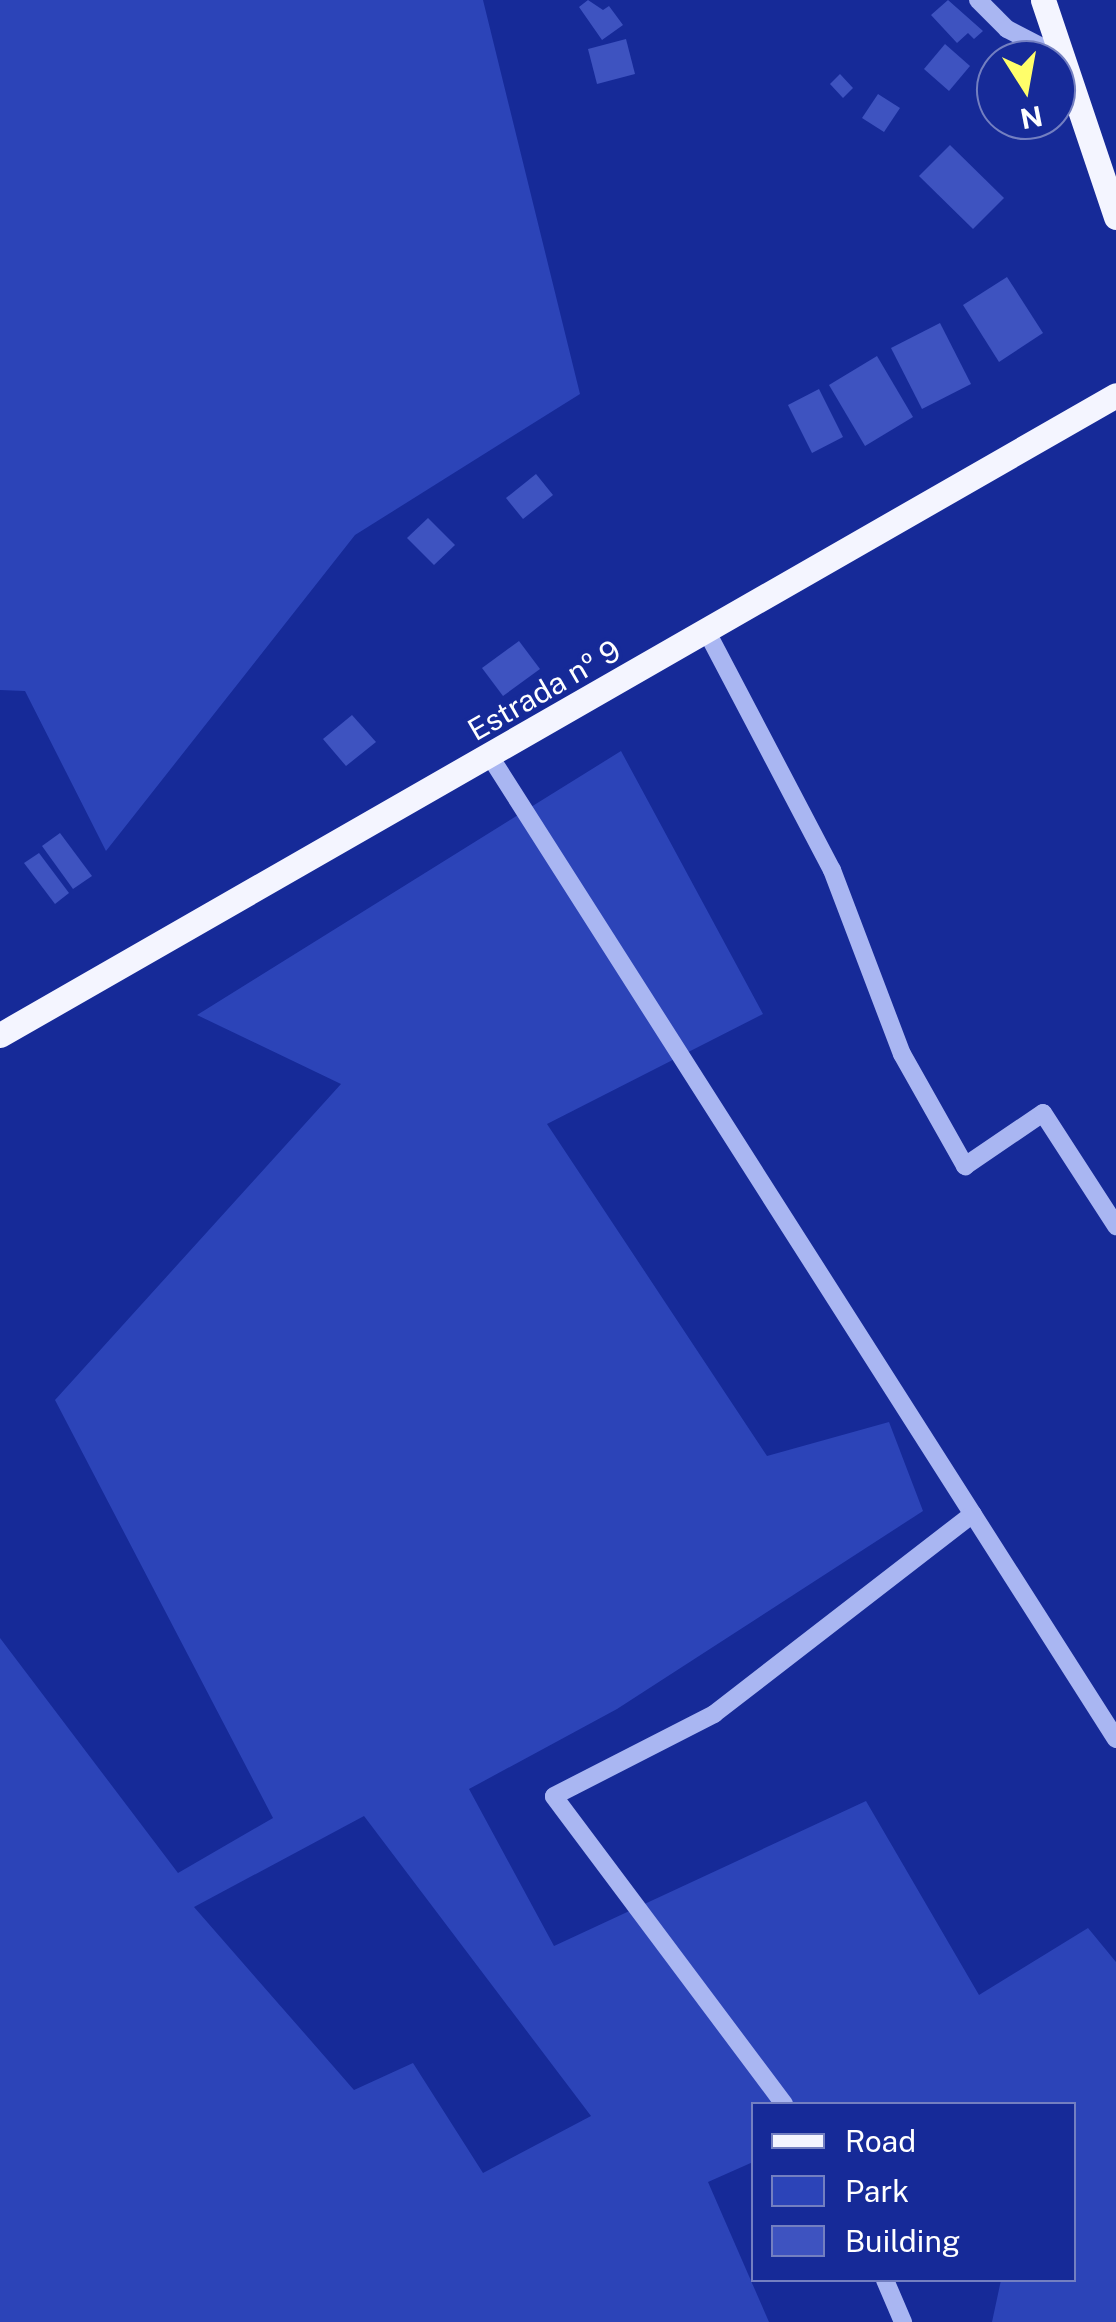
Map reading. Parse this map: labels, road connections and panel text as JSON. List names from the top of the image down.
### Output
{
  "streets": {
    "main road": ["Estrada nº 9"]
  },
  "legend": ["Road", "Park", "Building"],
  "north": "bottom"
}
